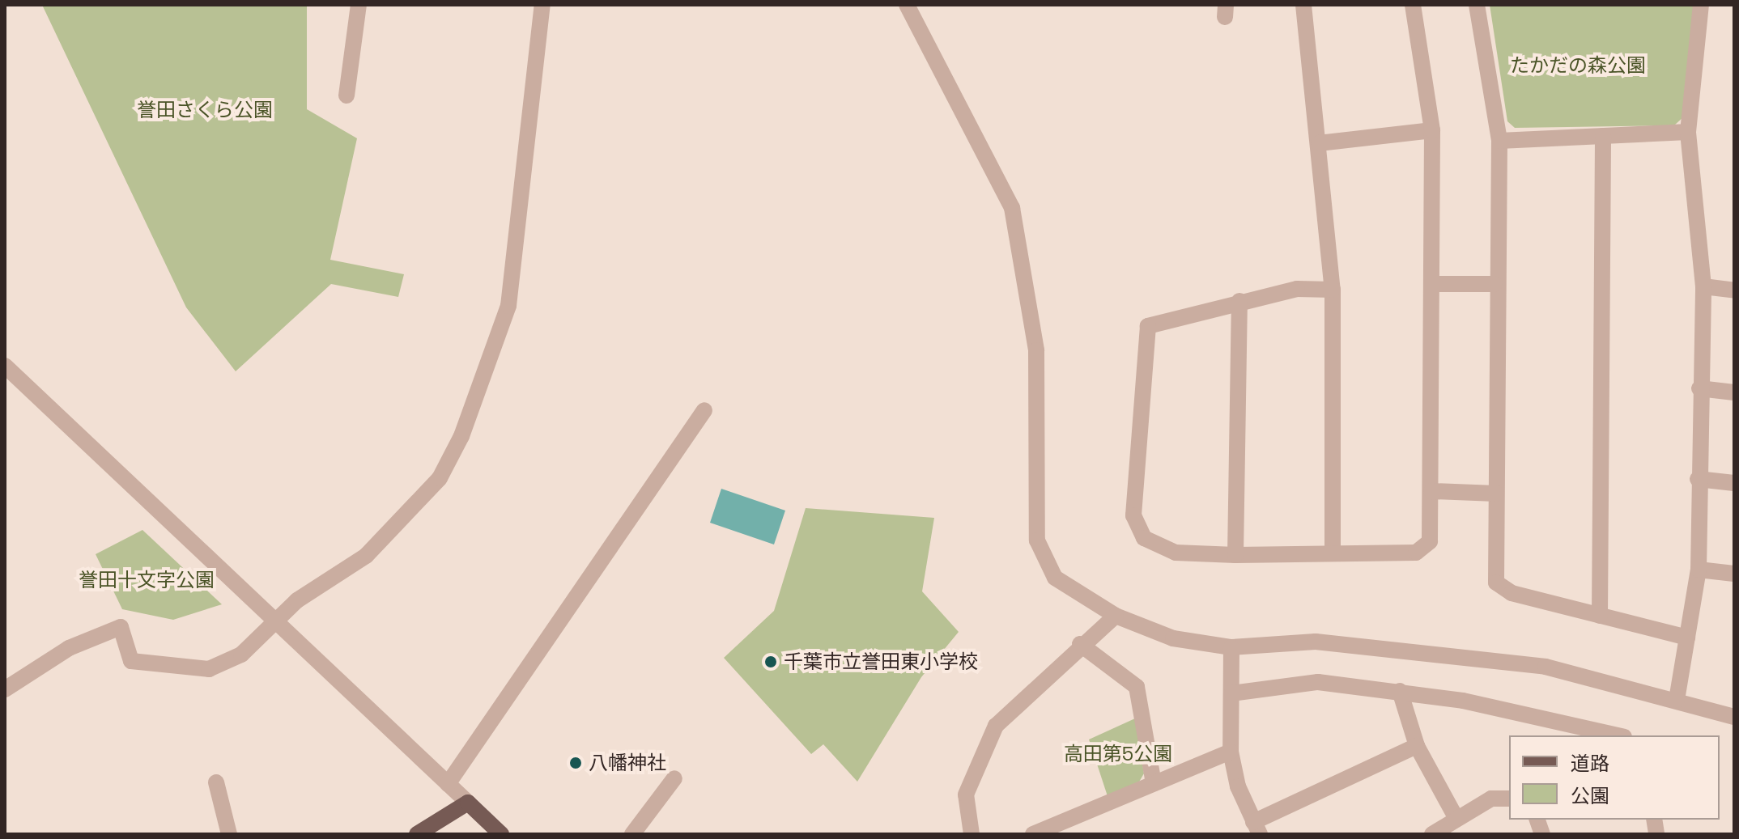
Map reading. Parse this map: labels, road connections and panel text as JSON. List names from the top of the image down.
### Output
{
  "parks": [
    "たかだの森公園",
    "誉田さくら公園",
    "誉田十文字公園",
    "高田第5公園"
  ],
  "places": ["千葉市立誉田東小学校", "八幡神社"],
  "legend": ["道路", "公園"]
}
